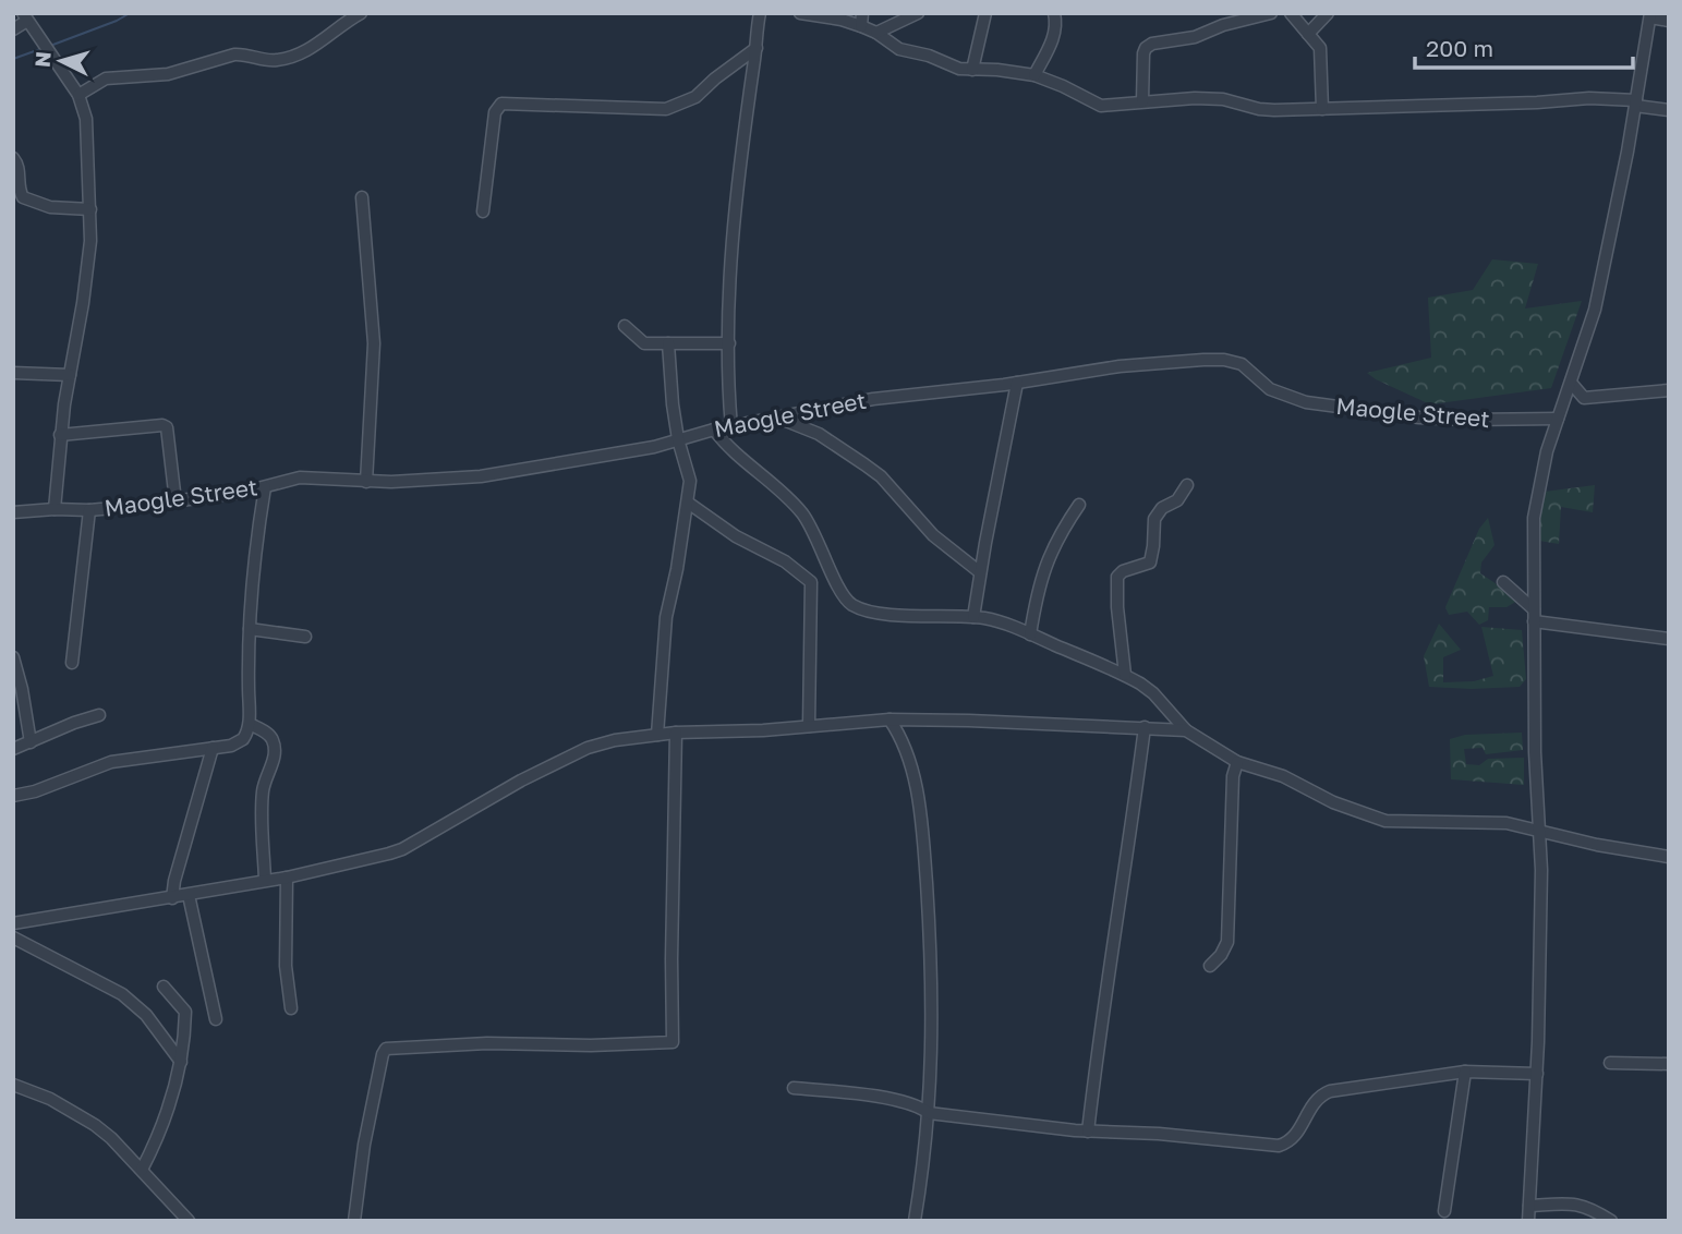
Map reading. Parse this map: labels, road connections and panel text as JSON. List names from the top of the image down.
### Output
{
  "streets": {
    "street": ["Maogle Street"]
  },
  "scale_bar": "200 m",
  "north": "left"
}
